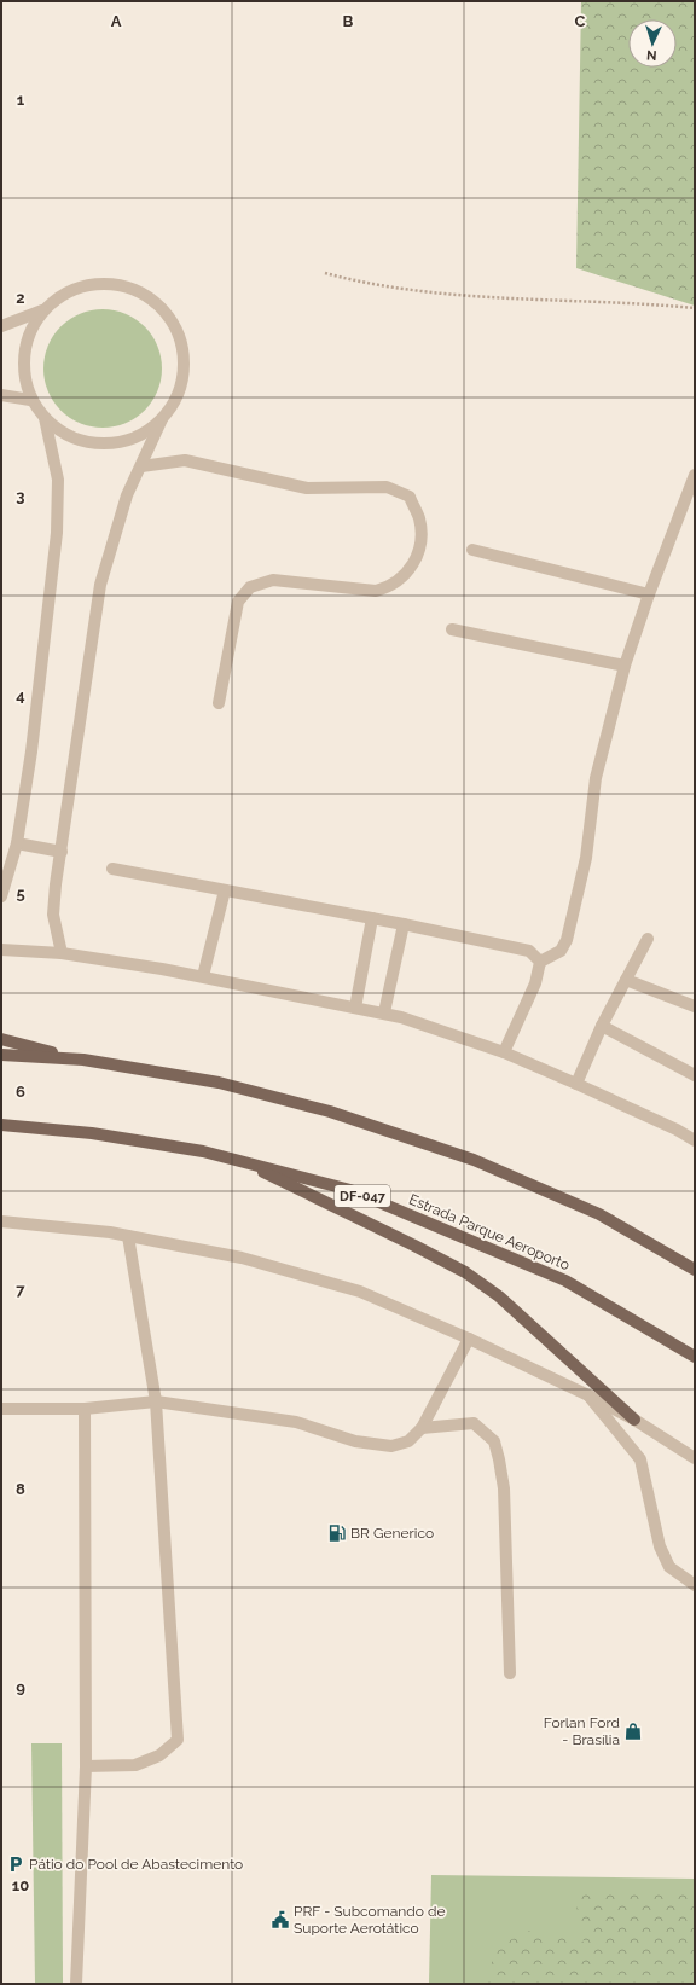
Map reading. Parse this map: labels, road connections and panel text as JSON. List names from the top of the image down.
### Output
{
  "streets": {
    "main road": ["DF-047", "Estrada Parque Aeroporto"]
  },
  "places": {
    "fuel station": ["BR Generico"],
    "shop": ["Forlan Ford - Brasília"],
    "parking": ["Pátio do Pool de Abastecimento"],
    "public building": ["PRF - Subcomando de Suporte Aerotático"]
  },
  "north": "bottom",
  "grid": {
    "columns": ["A", "B", "C"],
    "rows": [
      "1",
      "2",
      "3",
      "4",
      "5",
      "6",
      "7",
      "8",
      "9",
      "10"
    ]
  }
}
